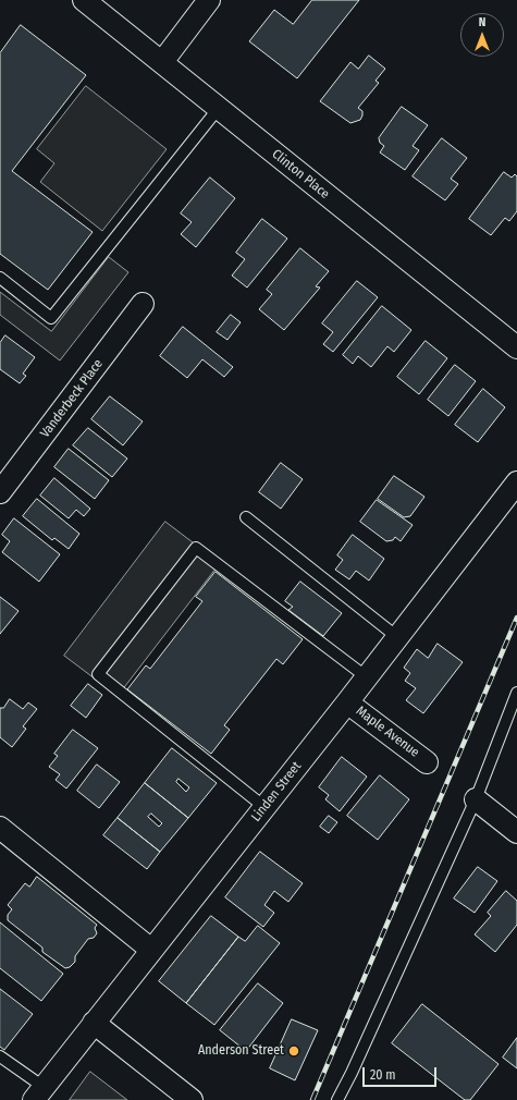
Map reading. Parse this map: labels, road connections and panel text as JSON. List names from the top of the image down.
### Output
{
  "streets": {
    "street": [
      "Clinton Place",
      "Vanderbeck Place",
      "Maple Avenue",
      "Linden Street"
    ]
  },
  "crossings": [
    ["Maple Avenue", "Linden Street"]
  ],
  "places": ["Anderson Street"],
  "scale_bar": "20 m",
  "north": "top"
}
